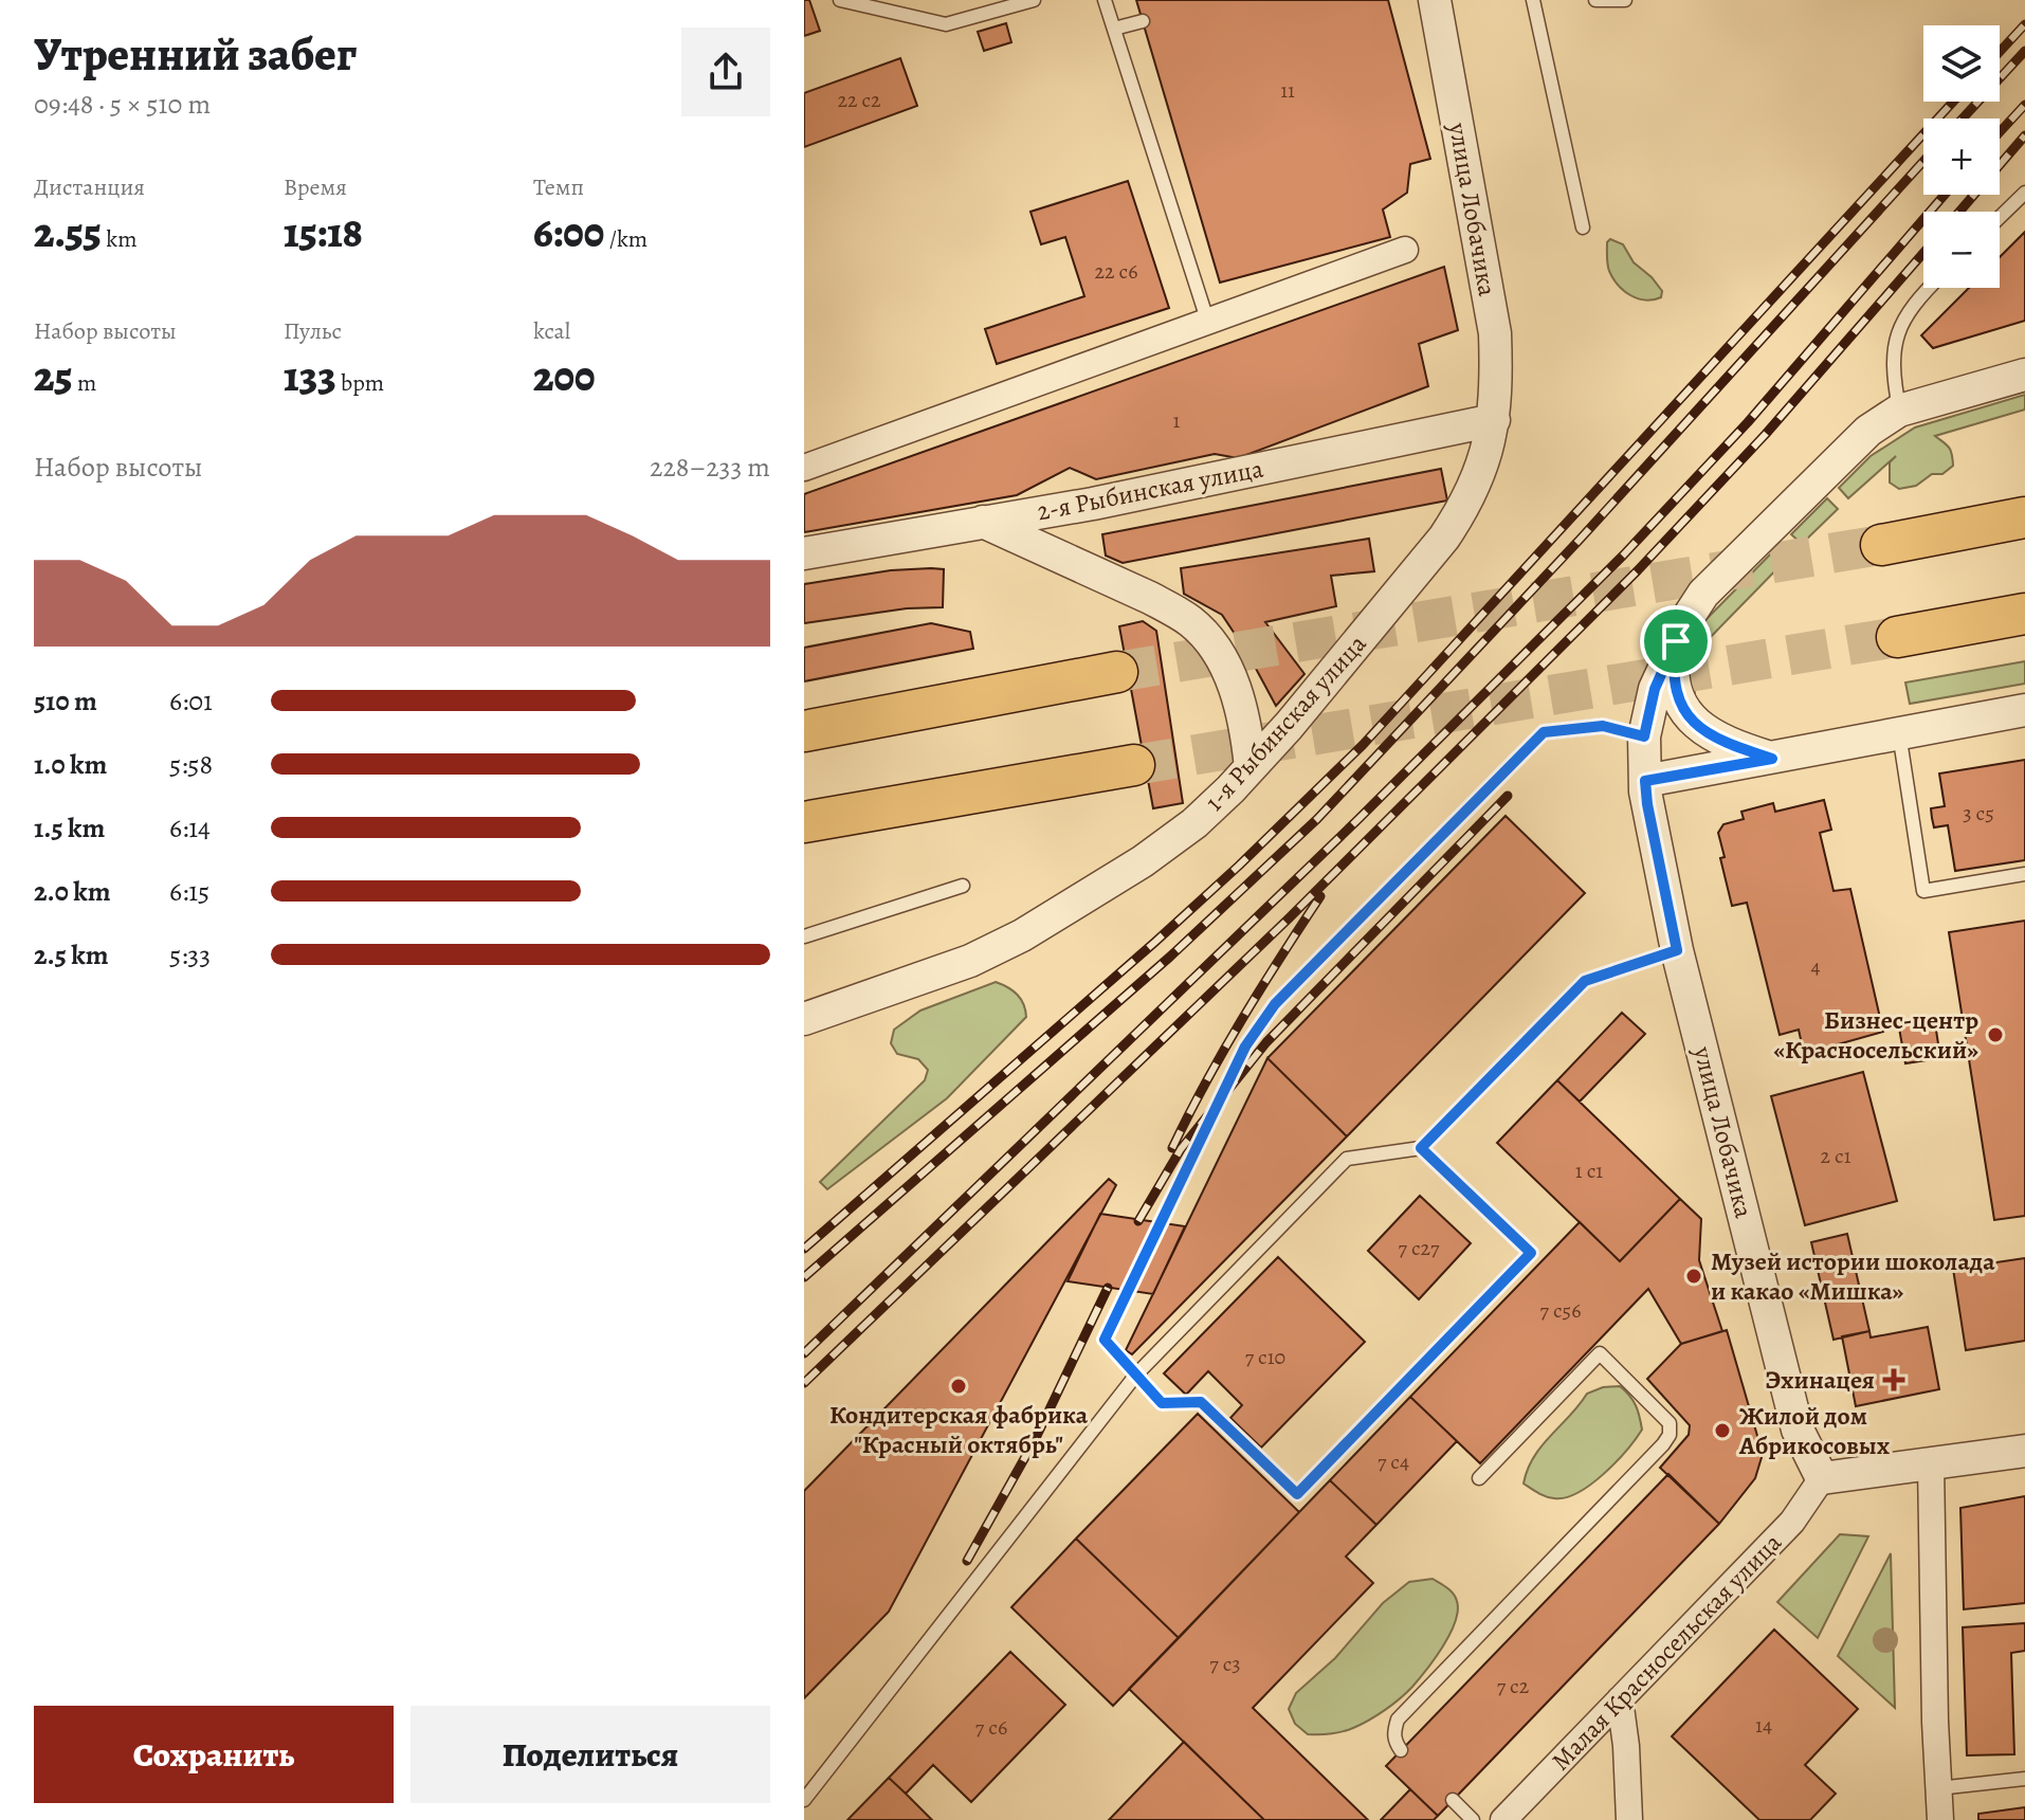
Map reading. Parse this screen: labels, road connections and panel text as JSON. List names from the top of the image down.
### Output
{
  "streets": {
    "street": [
      "улица Лобачика",
      "2-я Рыбинская улица",
      "1-я Рыбинская улица",
      "Малая Красносельская улица"
    ]
  },
  "crossings": [
    ["улица Лобачика", "2-я Рыбинская улица"],
    ["улица Лобачика", "1-я Рыбинская улица"],
    ["улица Лобачика", "Малая Красносельская улица"],
    ["2-я Рыбинская улица", "1-я Рыбинская улица"]
  ],
  "places": {
    "other": [
      "Бизнес-центр «Красносельский»",
      "Музей истории шоколада и какао «Мишка»",
      "Кондитерская фабрика \"Красный октябрь\"",
      "Жилой дом Абрикосовых"
    ],
    "health": ["Эхинацея"]
  },
  "house_numbers": [
    "11",
    "22 c2",
    "22 с6",
    "1",
    "3 с5",
    "4",
    "2 с1",
    "1 с1",
    "7 с27",
    "7 с56",
    "7 с10",
    "7 с4",
    "7 с3",
    "7 с2",
    "14",
    "7 с6"
  ],
  "page": {
    "heading": ["Утренний забег", "09:48 · 5 × 510 m"],
    "map_buttons": ["+", "−"],
    "stats": [
      ["Дистанция", "2.55 km"],
      ["Время", "15:18"],
      ["Темп", "6:00 /km"],
      ["Набор высоты", "25 m"],
      ["Пульс", "133 bpm"],
      ["kcal", "200"]
    ],
    "chart": ["Набор высоты", "228–233 m"],
    "list": [
      {
        "name": "510 m",
        "note": "6:01"
      },
      {
        "name": "1.0 km",
        "note": "5:58"
      },
      {
        "name": "1.5 km",
        "note": "6:14"
      },
      {
        "name": "2.0 km",
        "note": "6:15"
      },
      {
        "name": "2.5 km",
        "note": "5:33"
      }
    ],
    "buttons": ["Сохранить", "Поделиться"]
  }
}
